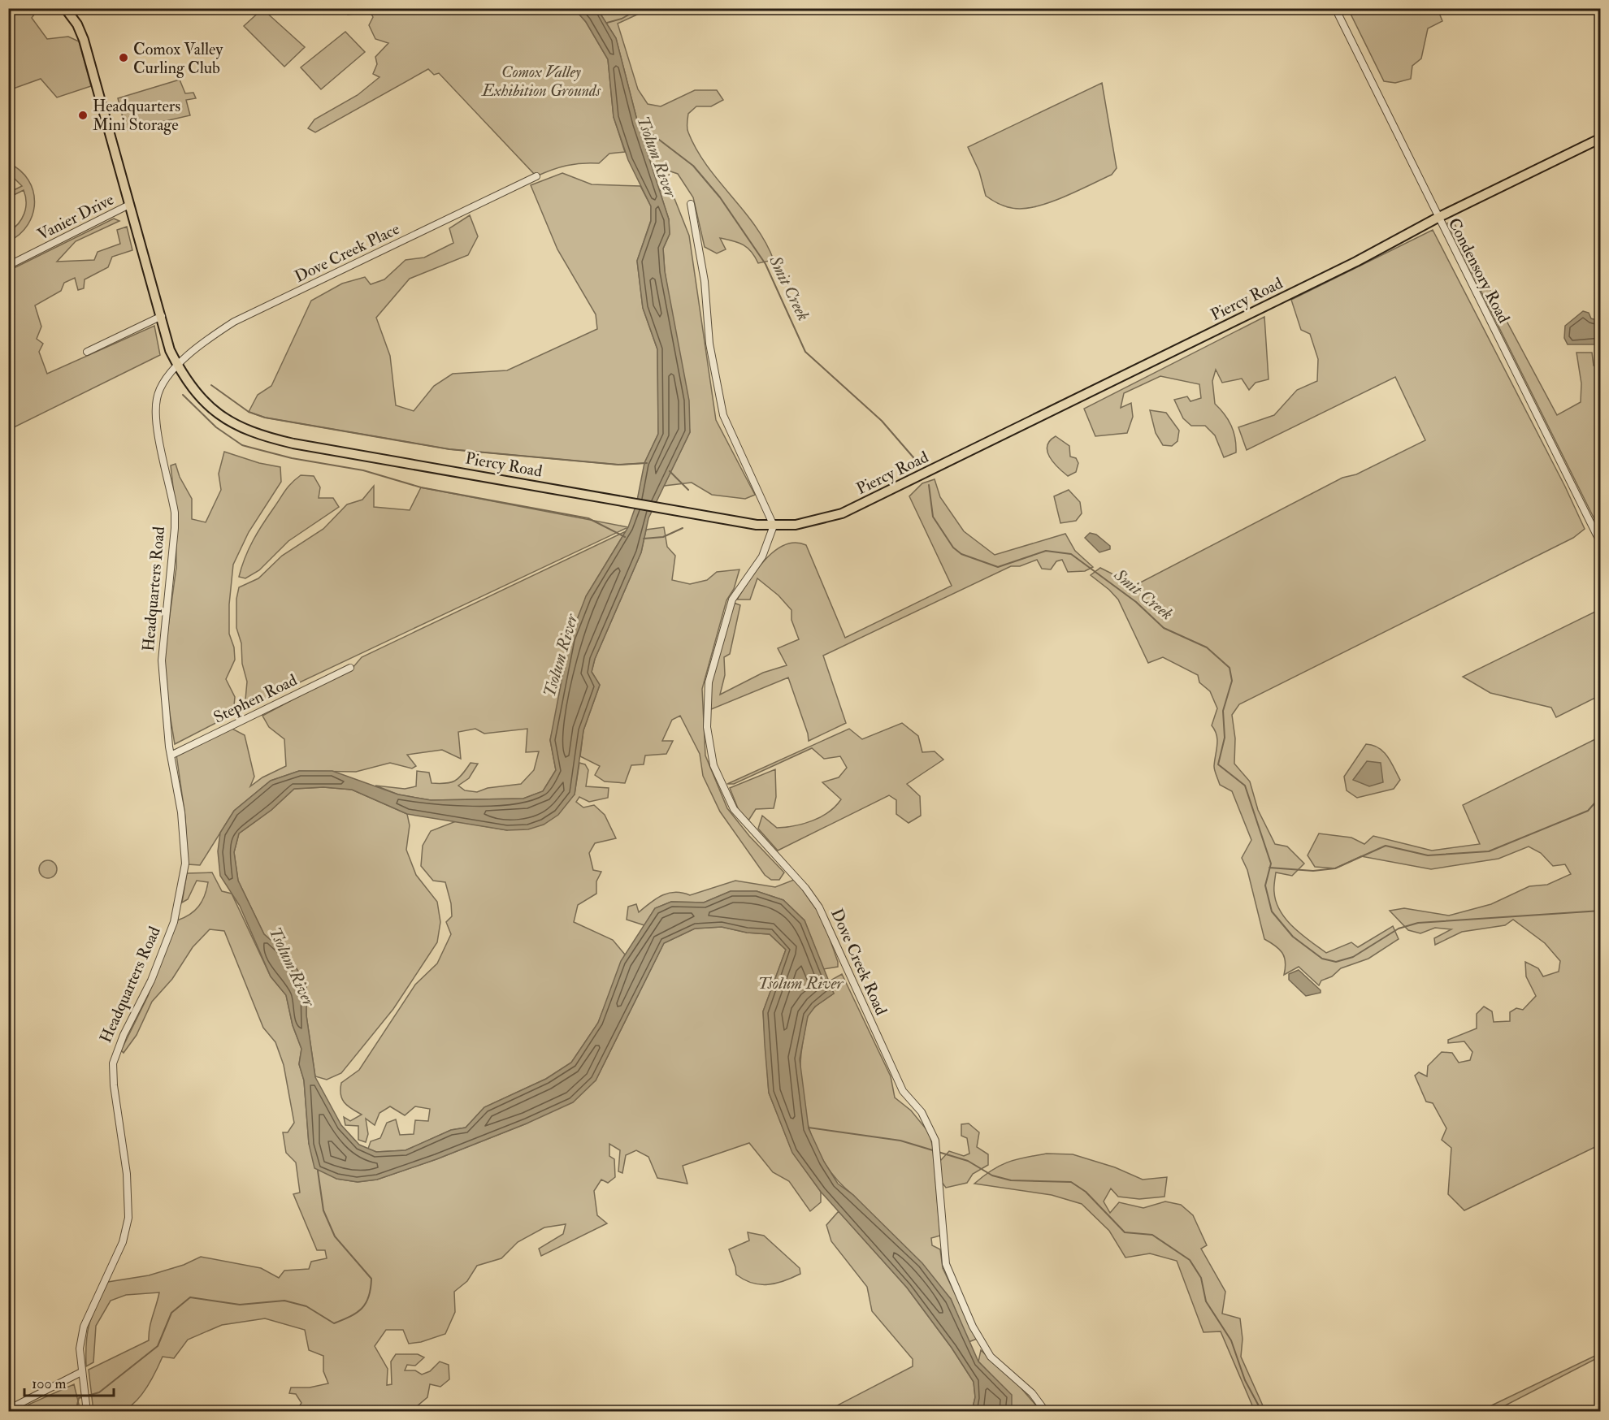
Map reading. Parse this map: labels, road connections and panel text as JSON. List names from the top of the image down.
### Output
{
  "streets": {
    "main road": ["Piercy Road"],
    "street": [
      "Vanier Drive",
      "Dove Creek Place",
      "Condensory Road",
      "Headquarters Road",
      "Stephen Road",
      "Dove Creek Road"
    ]
  },
  "crossings": [
    ["Dove Creek Place", "Piercy Road"],
    ["Dove Creek Place", "Headquarters Road"],
    ["Condensory Road", "Piercy Road"],
    ["Piercy Road", "Headquarters Road"],
    ["Piercy Road", "Dove Creek Road"],
    ["Headquarters Road", "Stephen Road"]
  ],
  "water": ["Tsolum River", "Smit Creek"],
  "parks": ["Comox Valley Exhibition Grounds"],
  "places": ["Comox Valley Curling Club", "Headquarters Mini Storage"],
  "scale_bar": "100 m"
}
